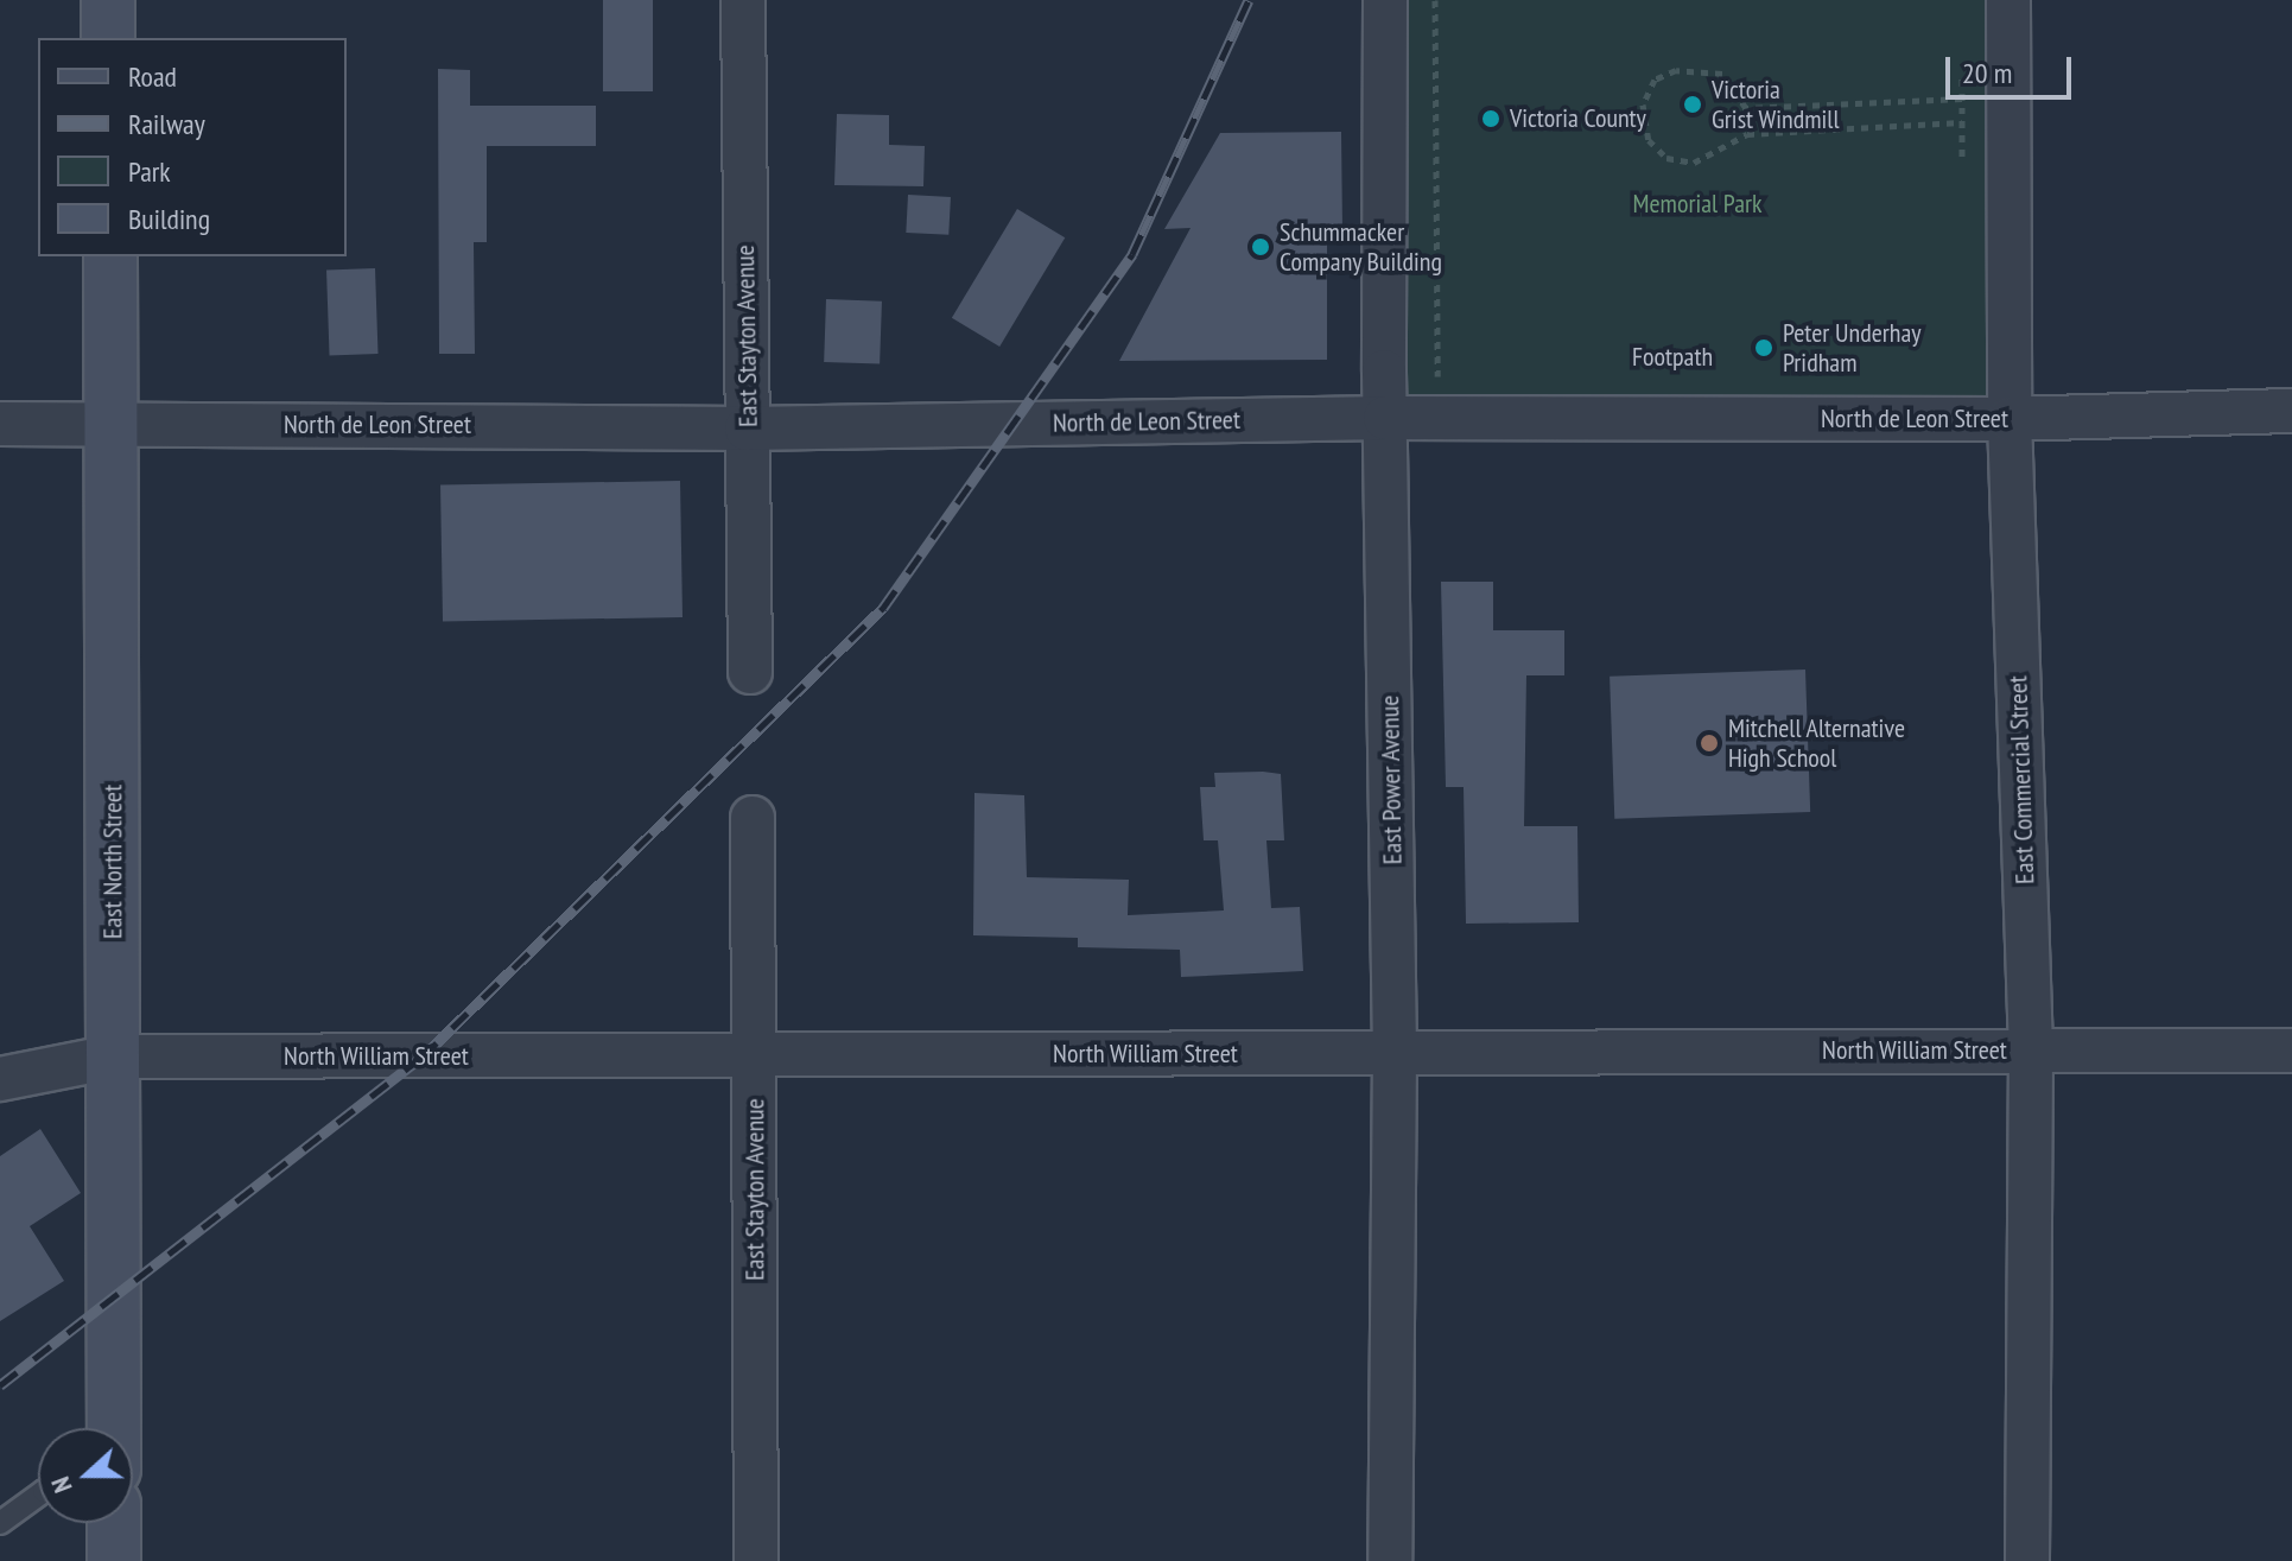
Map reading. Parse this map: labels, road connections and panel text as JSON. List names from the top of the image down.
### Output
{
  "streets": {
    "street": [
      "East Stayton Avenue",
      "North de Leon Street",
      "East Power Avenue",
      "East Commercial Street",
      "East North Street",
      "North William Street"
    ]
  },
  "crossings": [
    ["East Stayton Avenue", "North de Leon Street"],
    ["East Stayton Avenue", "North William Street"],
    ["North de Leon Street", "East Power Avenue"],
    ["North de Leon Street", "East Commercial Street"],
    ["North de Leon Street", "East North Street"],
    ["East Power Avenue", "North William Street"],
    ["East Commercial Street", "North William Street"],
    ["East North Street", "North William Street"]
  ],
  "parks": ["Memorial Park"],
  "places": [
    "Victoria Grist Windmill",
    "Victoria County",
    "Schummacker Company Building",
    "Peter Underhay Pridham",
    "Mitchell Alternative High School"
  ],
  "legend": [
    "Road",
    "Railway",
    "Park",
    "Building"
  ],
  "scale_bar": "20 m",
  "north": "left"
}
